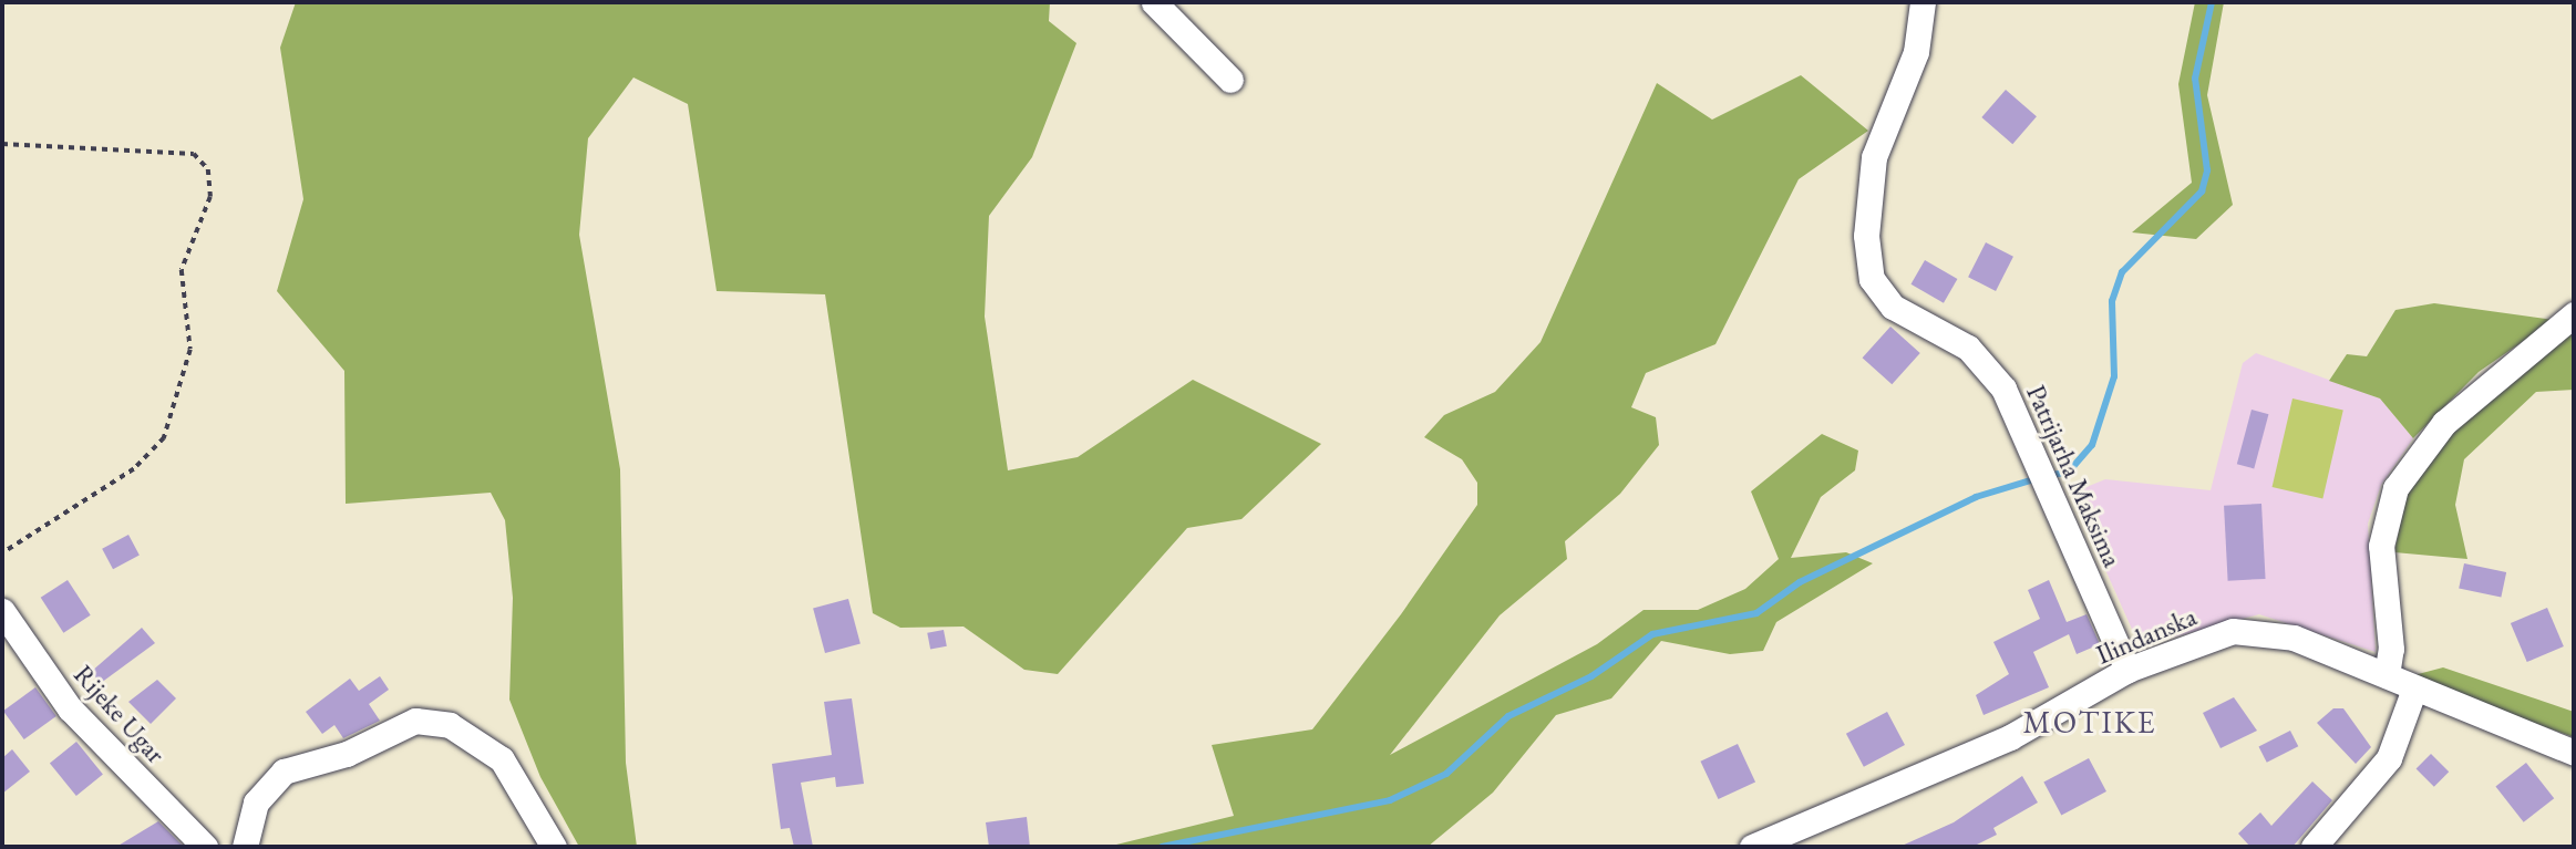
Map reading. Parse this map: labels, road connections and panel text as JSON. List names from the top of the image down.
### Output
{
  "streets": {
    "street": ["Patrijarha Maksima", "Ilindanska", "Rijeke Ugar"]
  },
  "crossings": [
    ["Patrijarha Maksima", "Ilindanska"]
  ],
  "districts": ["MOTIKE"]
}
